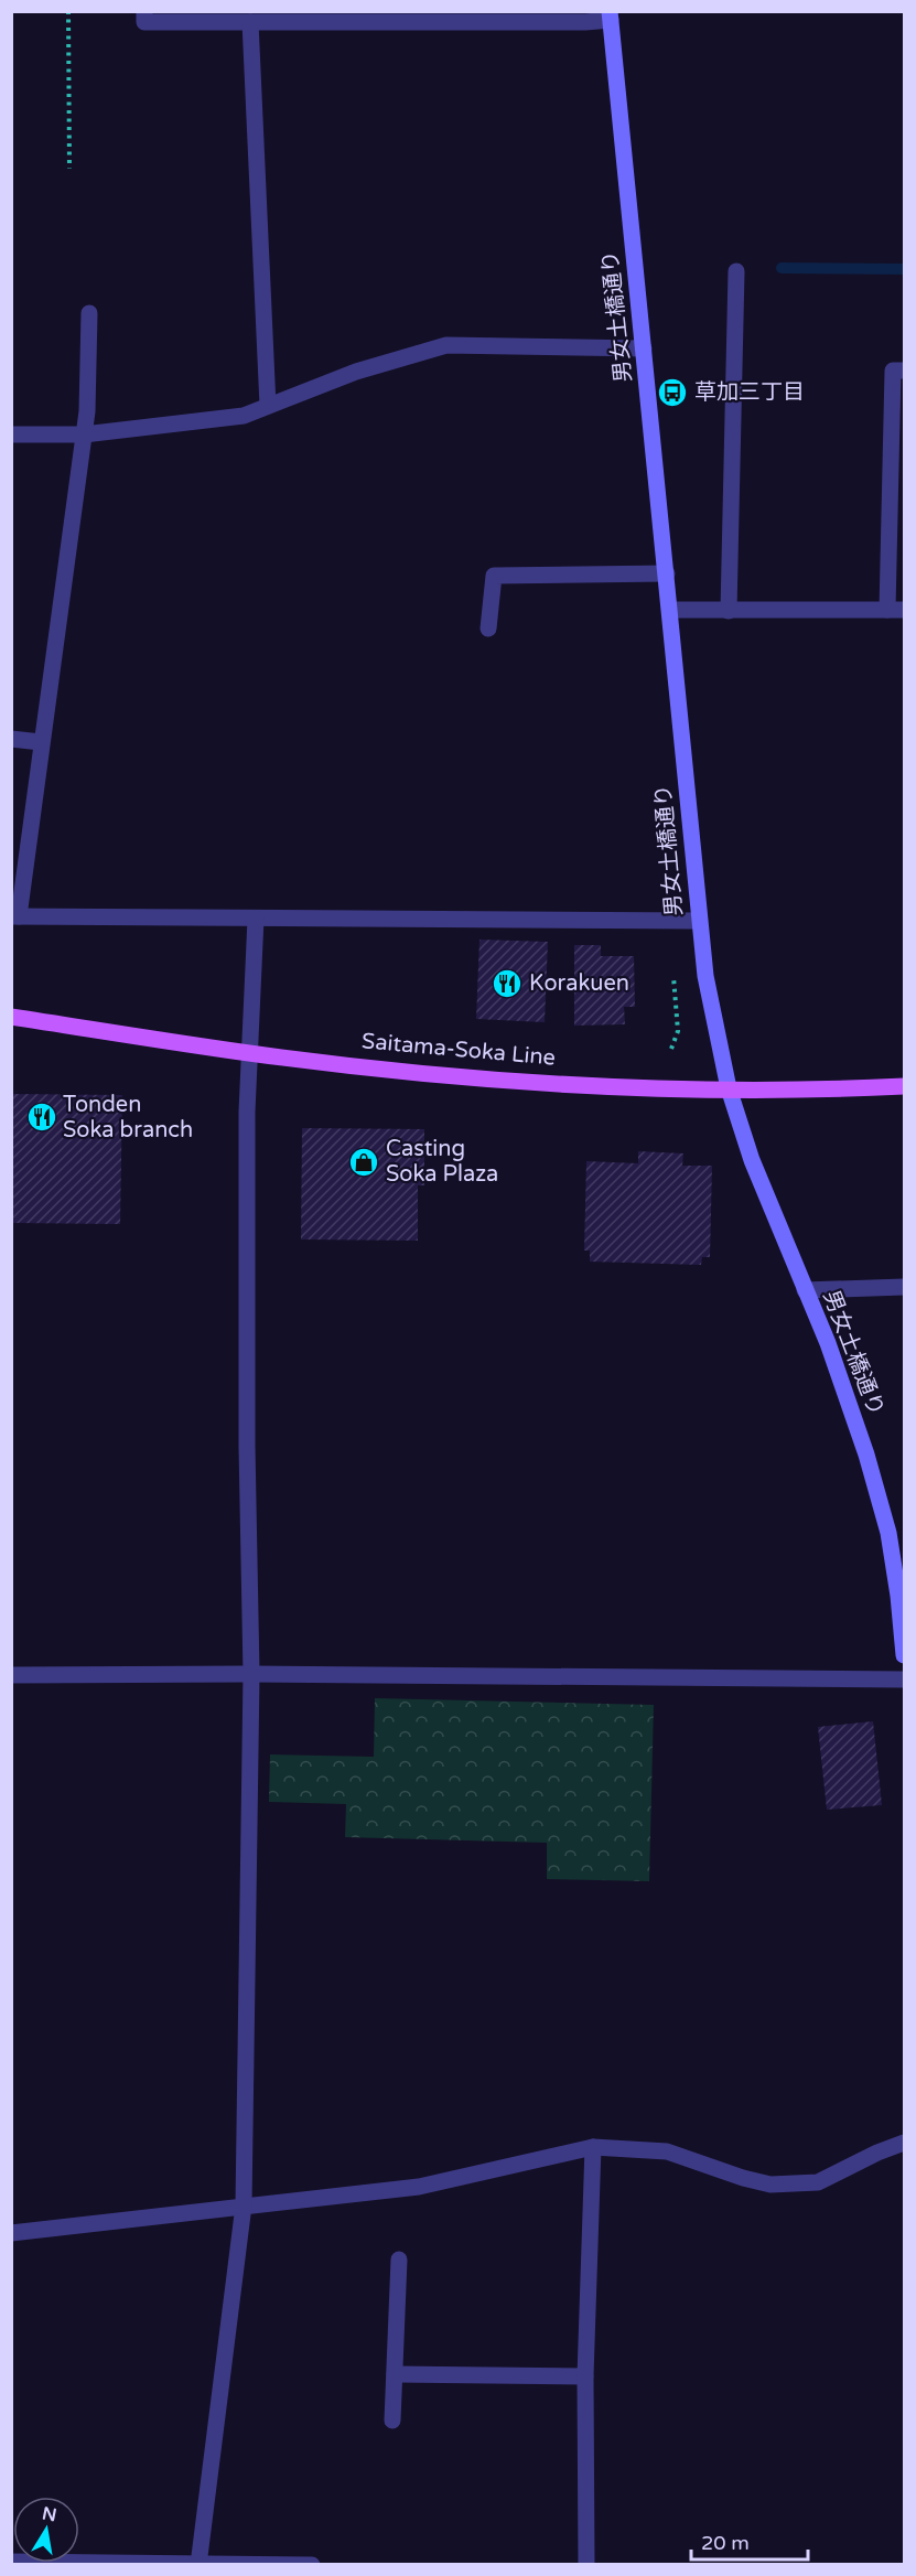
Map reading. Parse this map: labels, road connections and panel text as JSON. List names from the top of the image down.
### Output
{
  "streets": {
    "main road": ["Saitama-Soka Line"],
    "street": ["男女土橋通り"]
  },
  "crossings": [
    ["男女土橋通り", "Saitama-Soka Line"]
  ],
  "places": {
    "bus stop": ["草加三丁目"],
    "restaurant": ["Korakuen", "Tonden Soka branch"],
    "shop": ["Casting Soka Plaza"]
  },
  "scale_bar": "20 m",
  "north": "top"
}
